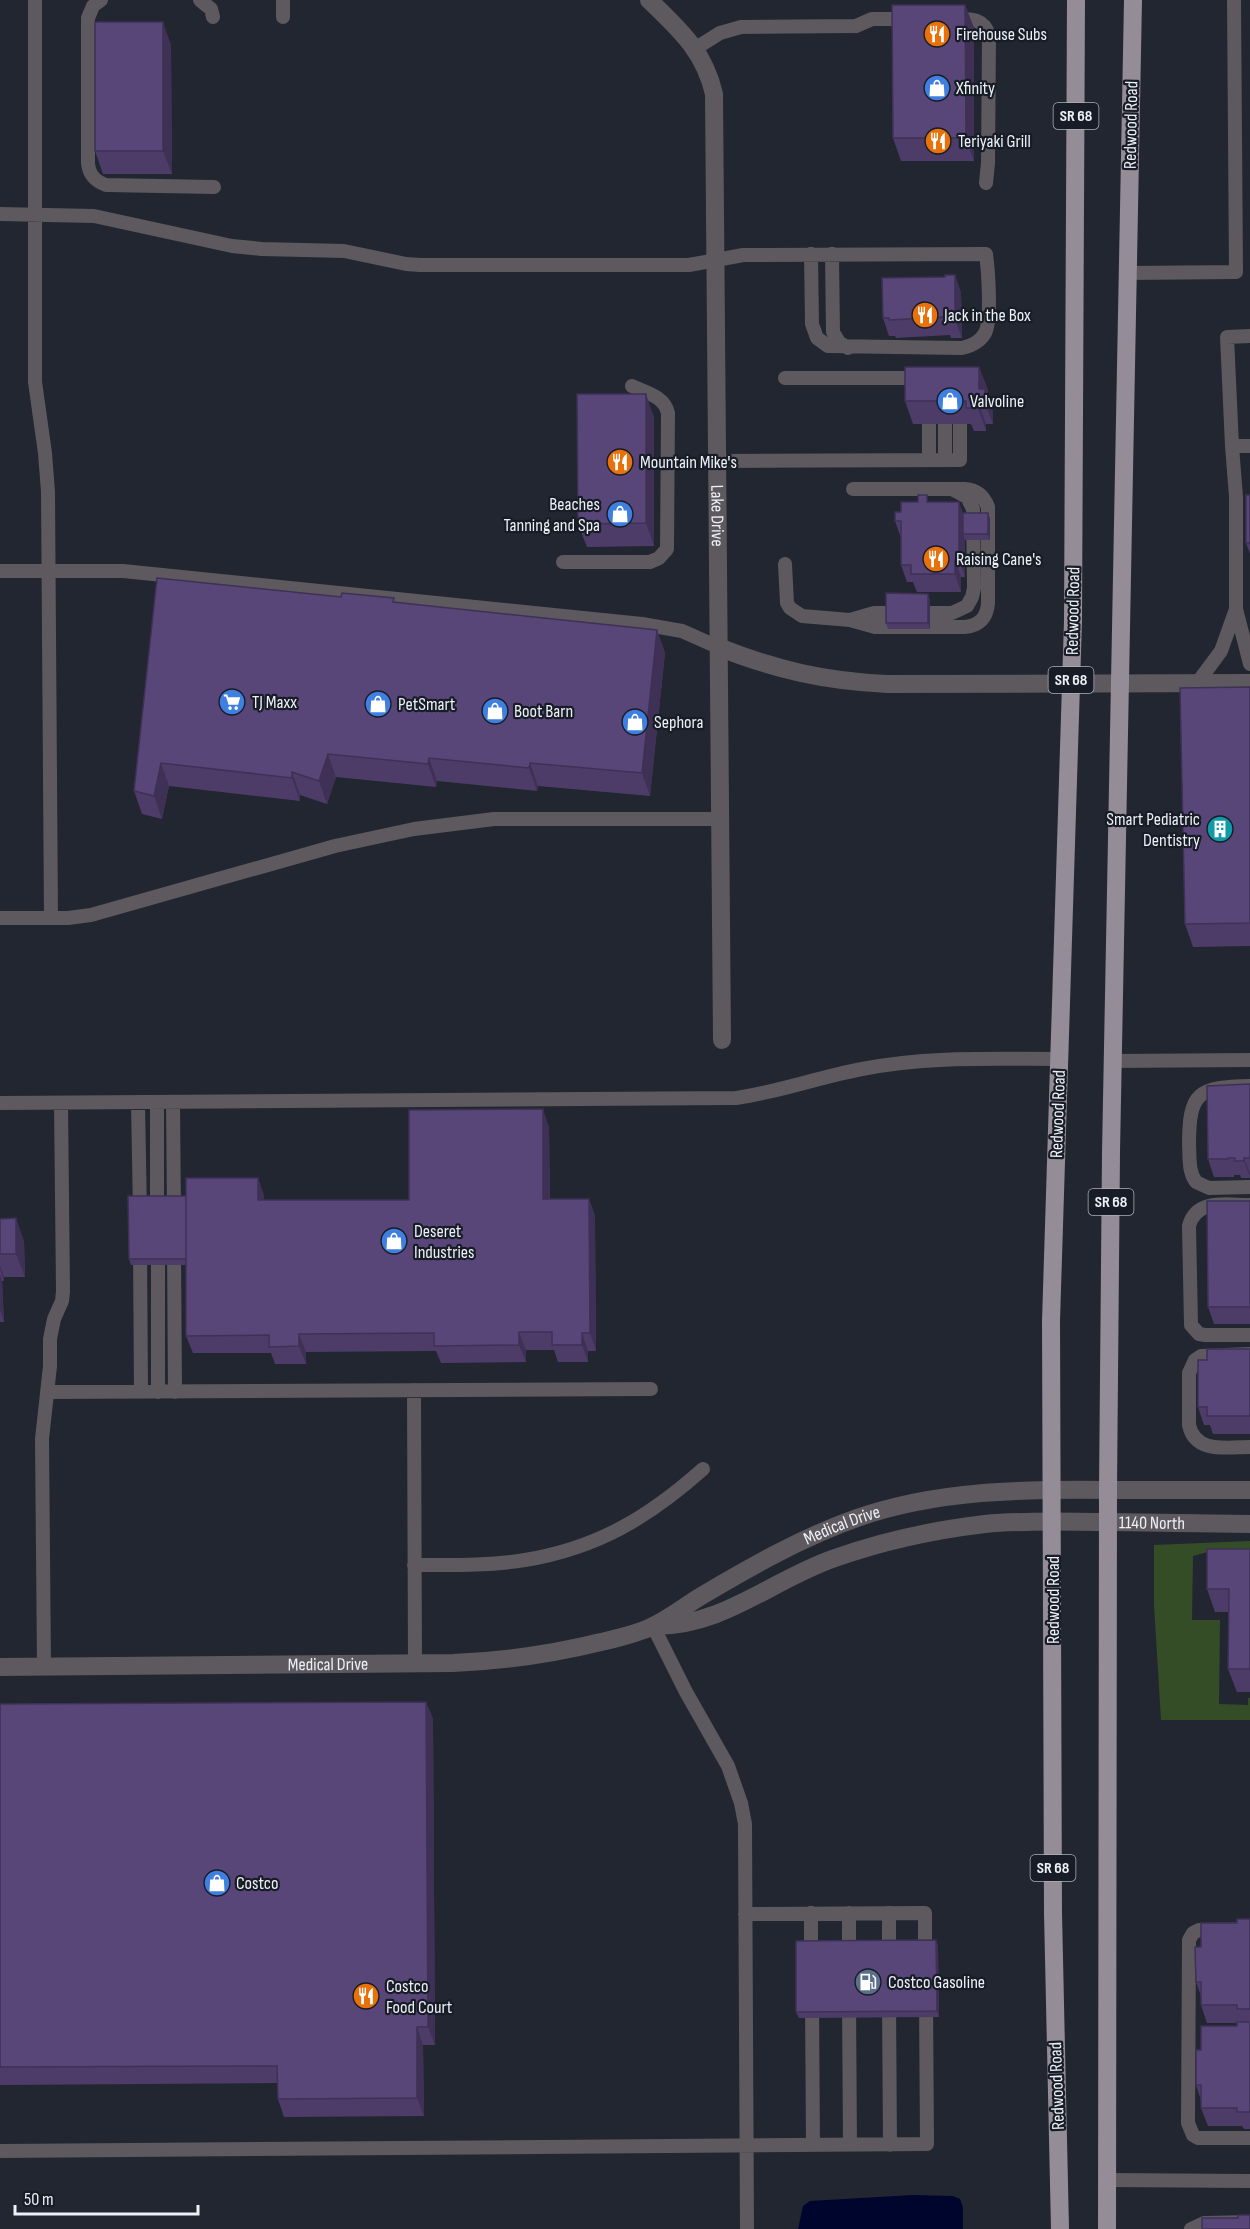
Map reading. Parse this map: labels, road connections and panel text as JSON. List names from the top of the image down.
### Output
{
  "streets": {
    "main road": ["SR 68", "Redwood Road"],
    "street": ["Lake Drive", "1140 North", "Medical Drive"]
  },
  "crossings": [
    ["Redwood Road", "1140 North"],
    ["Redwood Road", "Medical Drive"],
    ["1140 North", "Medical Drive"]
  ],
  "places": {
    "restaurant": [
      "Firehouse Subs",
      "Teriyaki Grill",
      "Jack in the Box",
      "Mountain Mike's",
      "Raising Cane's",
      "Costco Food Court"
    ],
    "shop": [
      "Xfinity",
      "Valvoline",
      "Beaches Tanning and Spa",
      "PetSmart",
      "Boot Barn",
      "Sephora",
      "Deseret Industries",
      "Costco"
    ],
    "supermarket": ["TJ Maxx"],
    "building": ["Smart Pediatric Dentistry"],
    "fuel station": ["Costco Gasoline"]
  },
  "scale_bar": "50 m"
}
